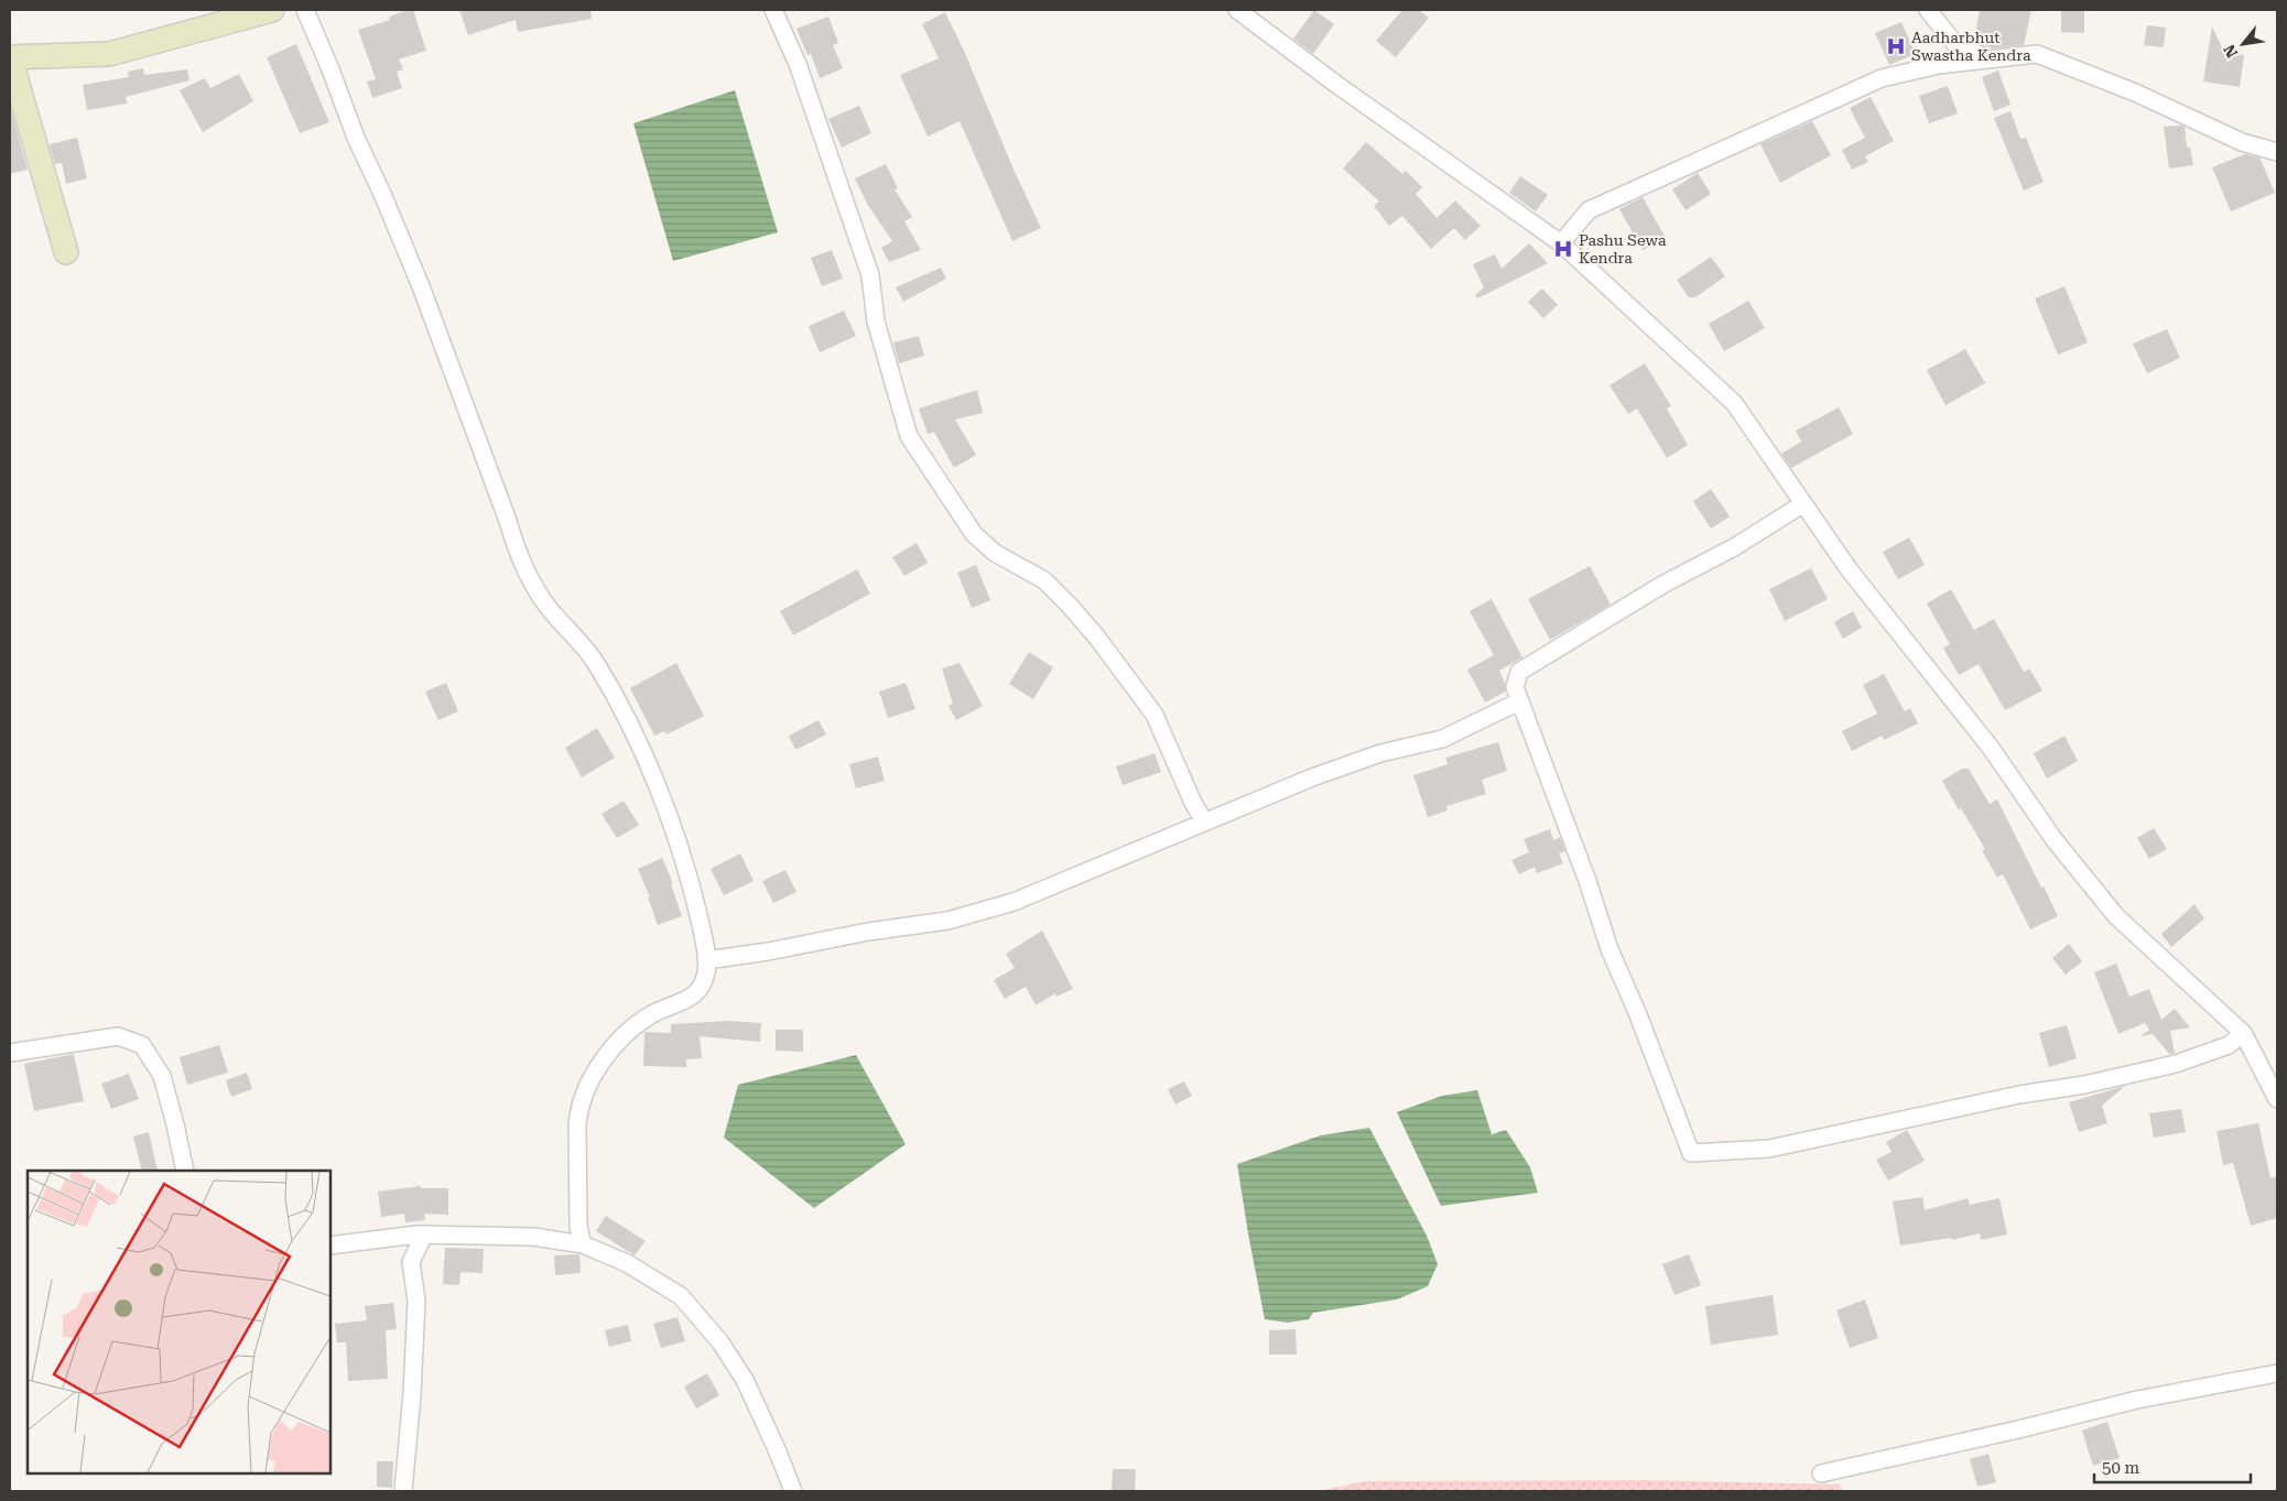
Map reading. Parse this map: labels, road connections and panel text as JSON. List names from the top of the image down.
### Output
{
  "places": {
    "hospital": ["Aadharbhut Swastha Kendra", "Pashu Sewa Kendra"]
  },
  "scale_bar": "50 m",
  "north": "bottom left"
}
